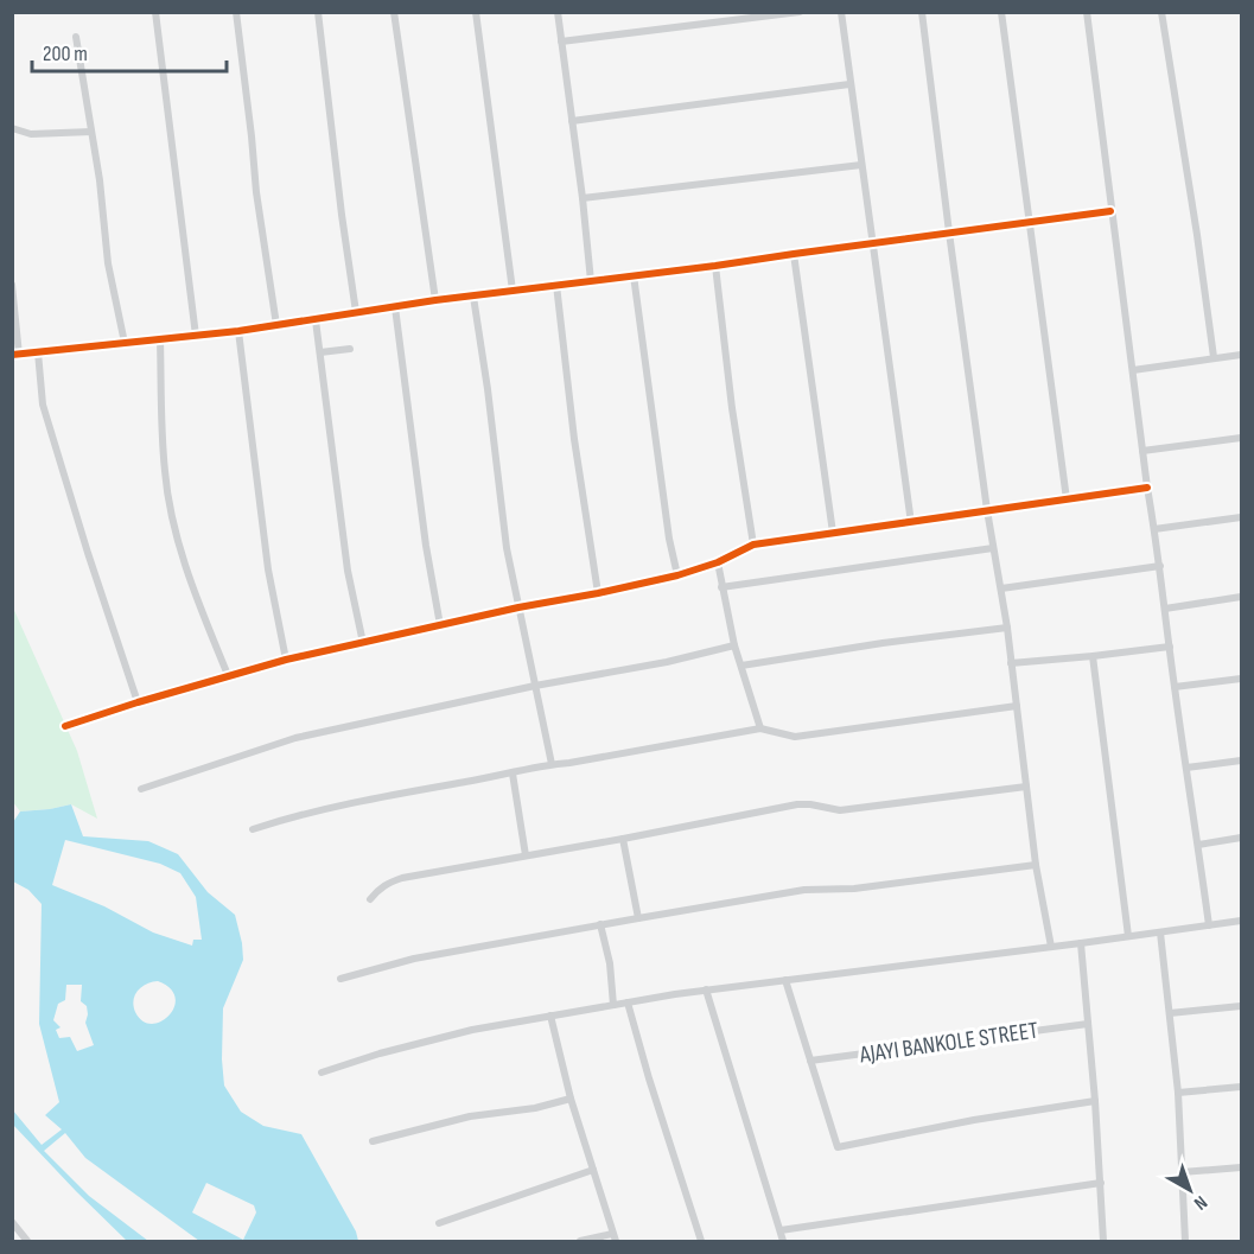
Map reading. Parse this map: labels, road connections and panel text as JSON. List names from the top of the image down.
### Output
{
  "streets": {
    "street": ["AJAYI BANKOLE STREET"]
  },
  "scale_bar": "200 m",
  "north": "bottom right"
}
